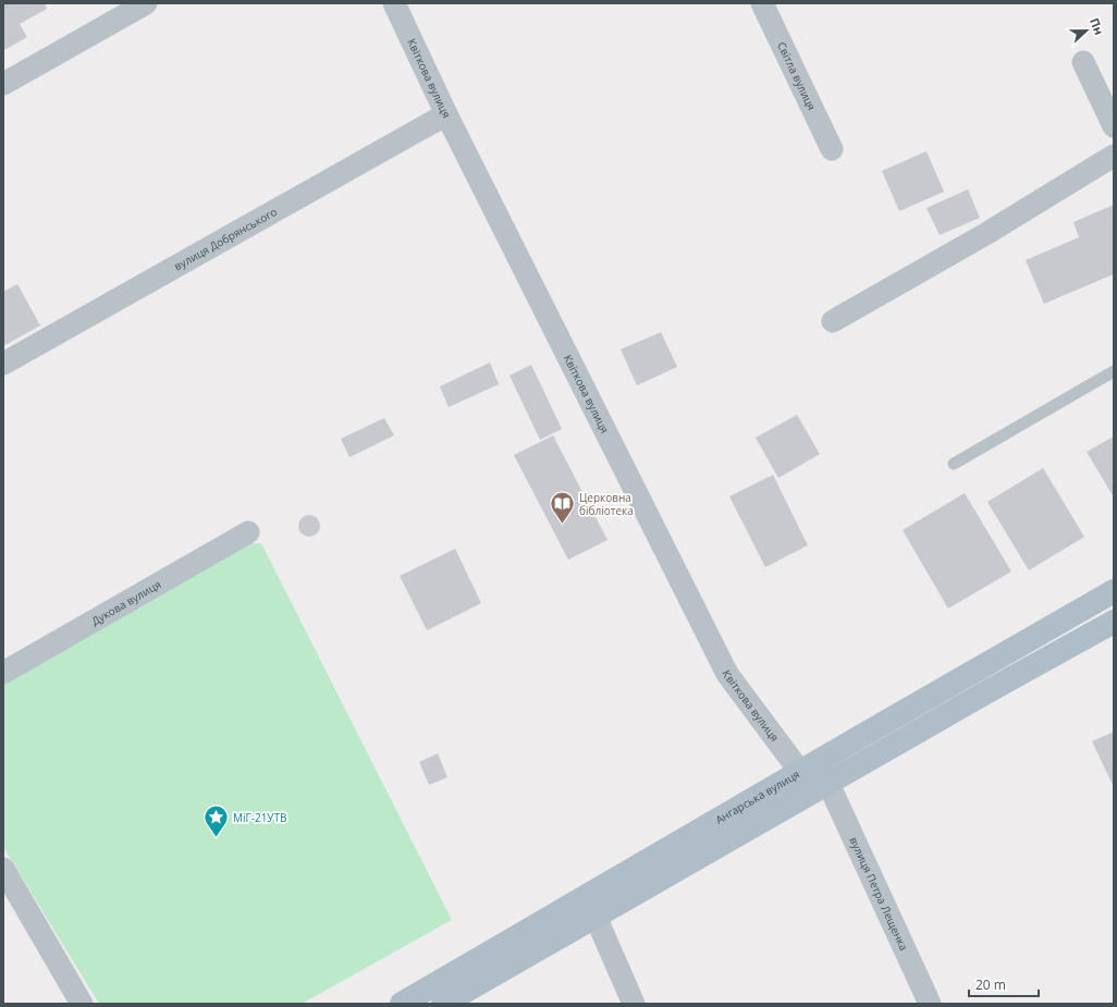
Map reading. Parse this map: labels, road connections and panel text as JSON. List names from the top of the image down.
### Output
{
  "streets": {
    "main road": ["Ангарська вулиця"],
    "street": [
      "Світла вулиця",
      "Квіткова вулиця",
      "вулиця Добрянського",
      "Дукова вулиця",
      "вулиця Петра Лещенка"
    ]
  },
  "crossings": [
    ["Квіткова вулиця", "вулиця Добрянського"],
    ["Квіткова вулиця", "Ангарська вулиця"]
  ],
  "places": {
    "library": ["Церковна бібліотека"],
    "place": ["МіГ-21УТВ"]
  },
  "scale_bar": "20 m",
  "north": "right"
}
